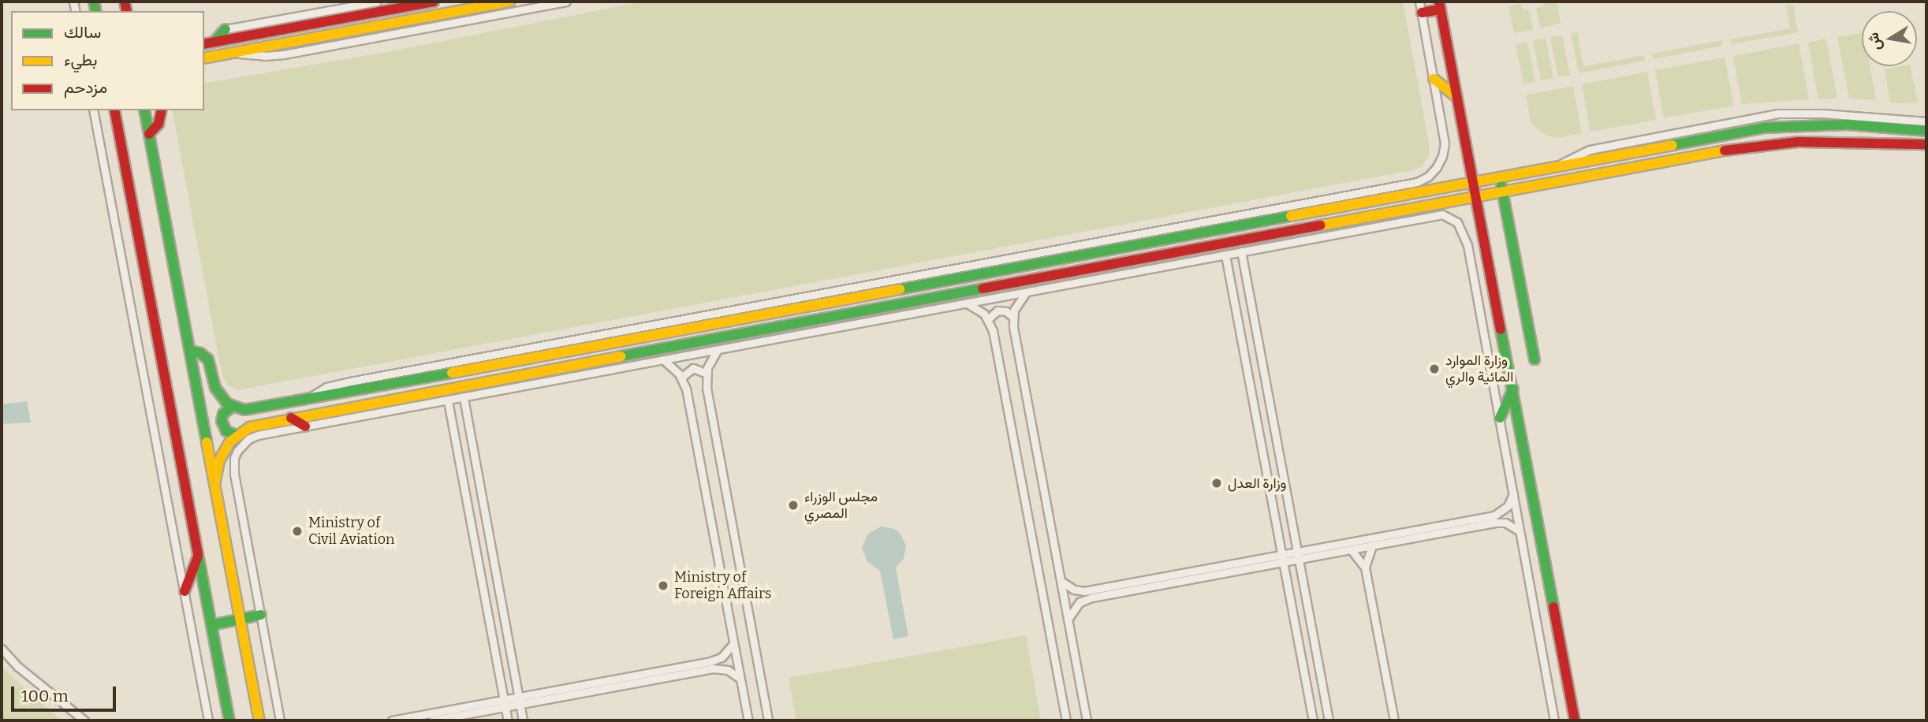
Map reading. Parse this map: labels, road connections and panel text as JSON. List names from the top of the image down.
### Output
{
  "places": [
    "وزارة الموارد المائية والري",
    "وزارة العدل",
    "مجلس الوزراء المصري",
    "Ministry of Civil Aviation",
    "Ministry of Foreign Affairs"
  ],
  "legend": ["سالك", "بطيء", "مزدحم"],
  "scale_bar": "100 m",
  "north": "left"
}
